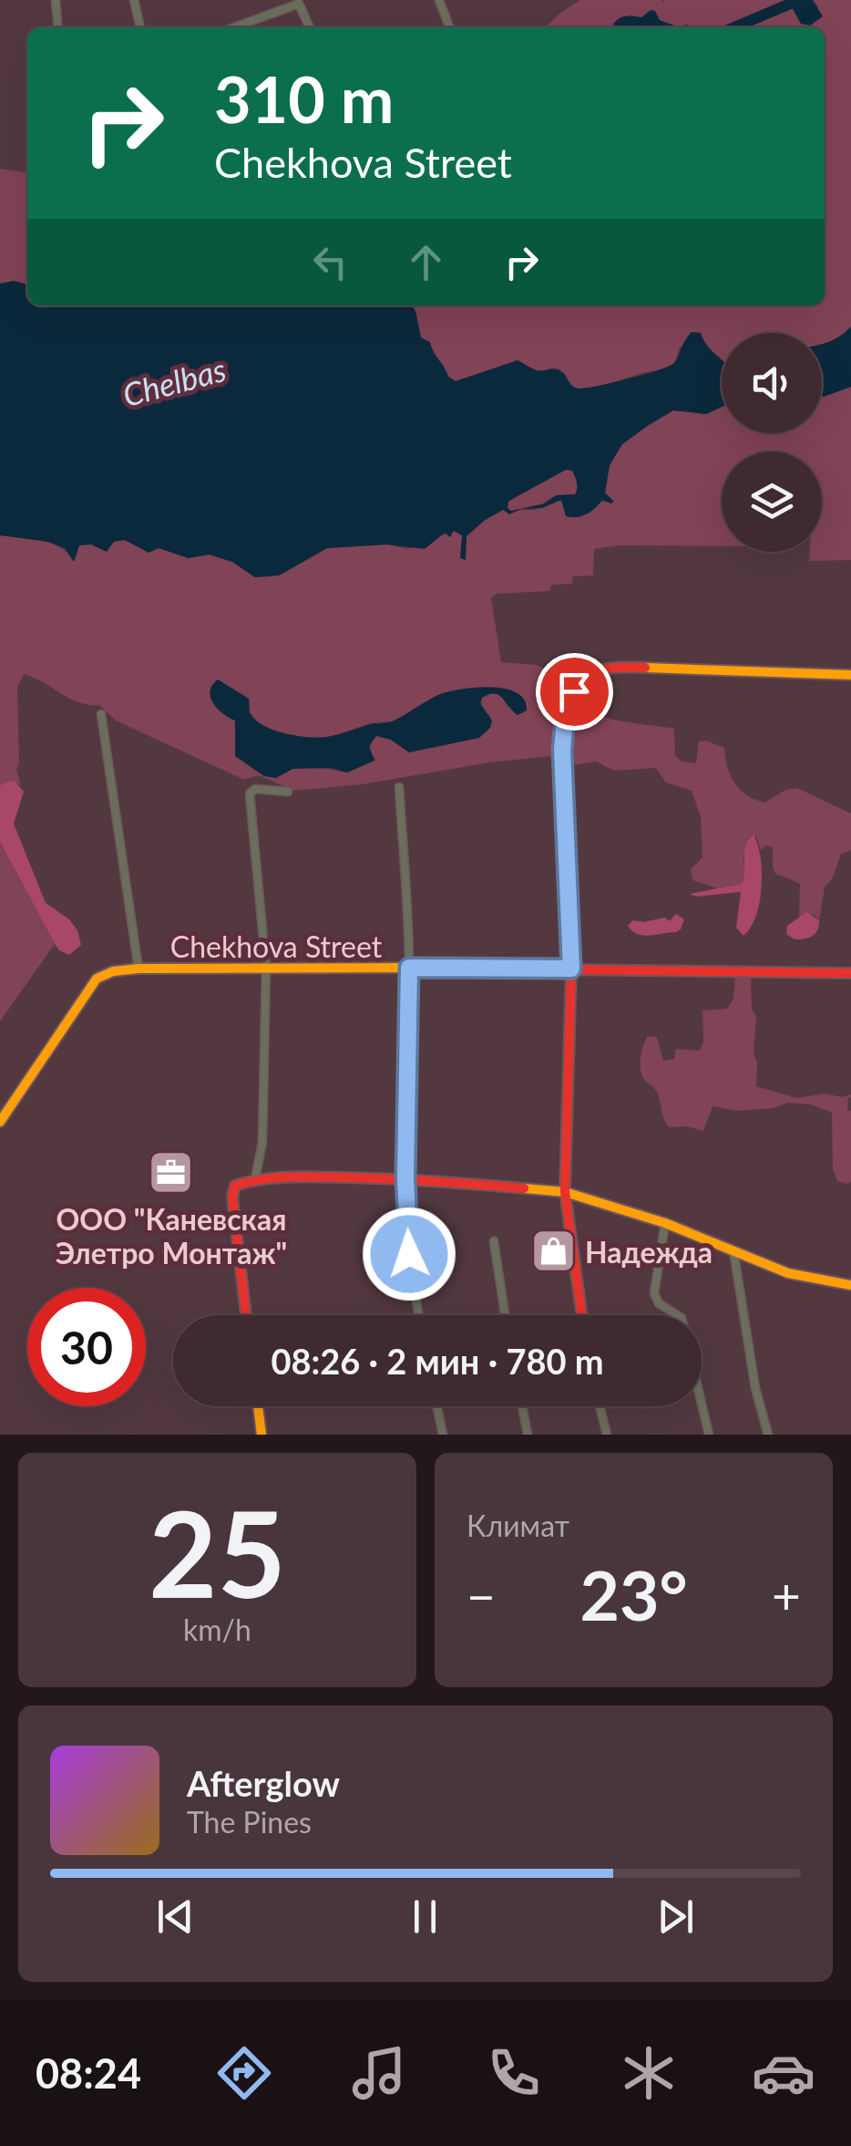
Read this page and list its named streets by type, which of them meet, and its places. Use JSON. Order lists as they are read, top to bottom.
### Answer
{
  "streets": {
    "street": ["Chekhova Street"]
  },
  "water": ["Chelbas"],
  "places": {
    "office": ["ООО \"Каневская Элетро Монтаж\""],
    "shop": ["Надежда"]
  },
  "page": {
    "turn": ["310 m", "Chekhova Street"],
    "limit": "30",
    "trip": "08:26 · 2 мин · 780 m",
    "tile": [
      ["25", "km/h"],
      "Климат"
    ],
    "heat": ["−", "23°", "+"],
    "song": ["Afterglow", "The Pines"],
    "tabs": "08:24"
  }
}
